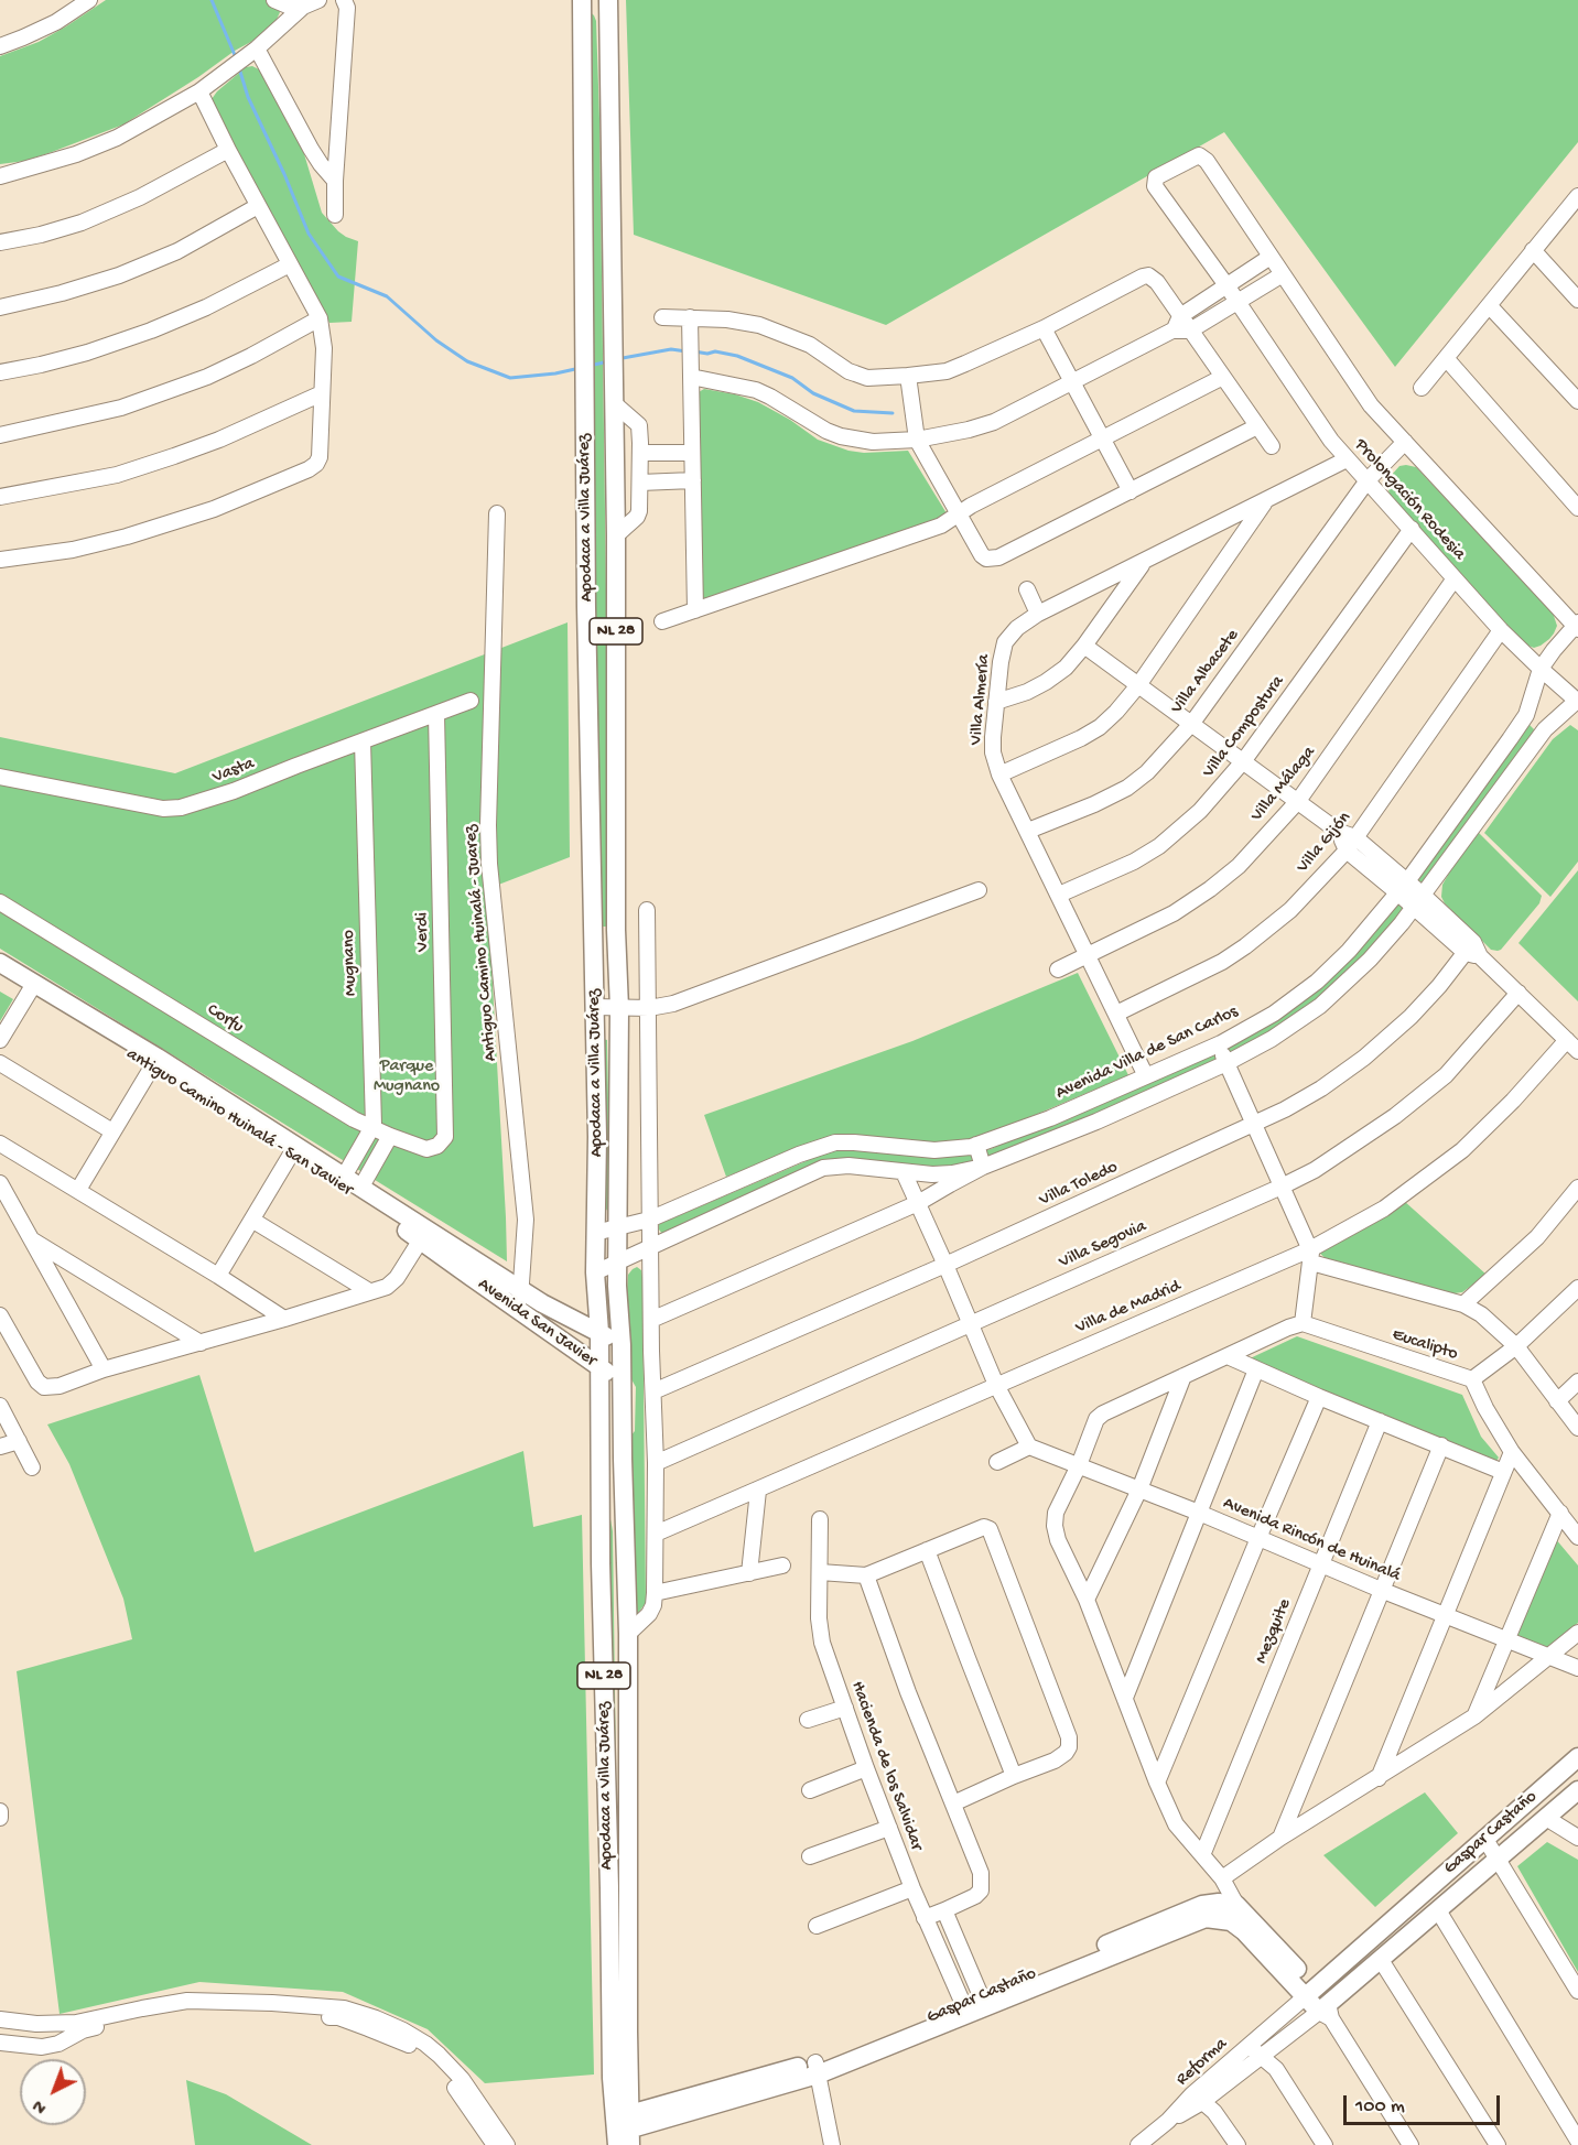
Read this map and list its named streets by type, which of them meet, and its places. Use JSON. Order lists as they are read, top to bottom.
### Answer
{
  "streets": {
    "main road": [
      "Apodaca a Villa Juárez",
      "NL 28",
      "antiguo Camino Huinalá - San Javier",
      "Avenida San Javier",
      "Gaspar Castaño"
    ],
    "street": [
      "Prolongación Rodesia",
      "Villa Albacete",
      "Villa Almería",
      "Villa Compostura",
      "Vasta",
      "Villa Málaga",
      "Villa Gijón",
      "Verdi",
      "Antiguo Camino Huinalá - Juarez",
      "Mugnano",
      "Corfu",
      "Avenida Villa de San Carlos",
      "Villa Toledo",
      "Villa Segovia",
      "Villa de Madrid",
      "Eucalipto",
      "Avenida Rincón de Huinalá",
      "Mezquite",
      "Hacienda de los Salvidar",
      "Reforma"
    ]
  },
  "crossings": [
    ["Prolongación Rodesia", "Villa Albacete"],
    ["Prolongación Rodesia", "Villa Almería"],
    ["Prolongación Rodesia", "Villa Compostura"],
    ["Prolongación Rodesia", "Villa Málaga"],
    ["Prolongación Rodesia", "Villa Gijón"],
    ["Prolongación Rodesia", "Avenida Villa de San Carlos"],
    ["Apodaca a Villa Juárez", "Avenida Villa de San Carlos"],
    ["Apodaca a Villa Juárez", "Avenida San Javier"],
    ["Apodaca a Villa Juárez", "Gaspar Castaño"],
    ["Villa Albacete", "Villa Almería"],
    ["Villa Almería", "Villa Compostura"],
    ["Villa Almería", "Villa Málaga"],
    ["Villa Almería", "Villa Gijón"],
    ["Villa Almería", "Avenida Villa de San Carlos"],
    ["Vasta", "Verdi"],
    ["Vasta", "Mugnano"],
    ["Verdi", "Corfu"],
    ["Antiguo Camino Huinalá - Juarez", "Avenida San Javier"],
    ["Mugnano", "Corfu"],
    ["antiguo Camino Huinalá - San Javier", "Avenida San Javier"],
    ["Avenida Rincón de Huinalá", "Mezquite"],
    ["Hacienda de los Salvidar", "Gaspar Castaño"],
    ["Gaspar Castaño", "Reforma"]
  ],
  "parks": ["Parque Mugnano"],
  "scale_bar": "100 m",
  "north": "bottom left"
}
